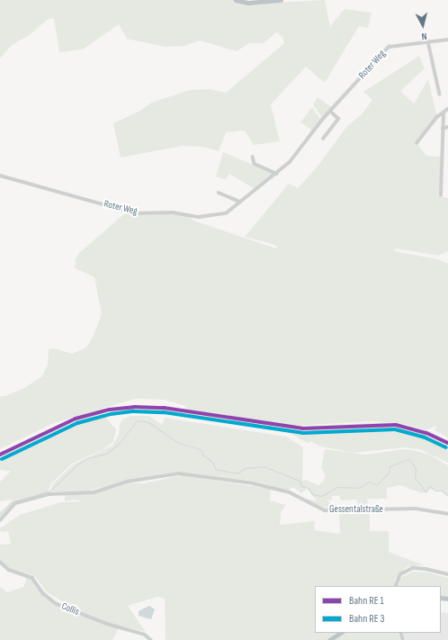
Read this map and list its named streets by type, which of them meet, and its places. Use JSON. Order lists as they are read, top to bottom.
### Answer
{
  "streets": {
    "street": ["Roter Weg", "Gessentalstraße", "Collis"]
  },
  "legend": ["Bahn RE 1", "Bahn RE 3"],
  "north": "bottom"
}
